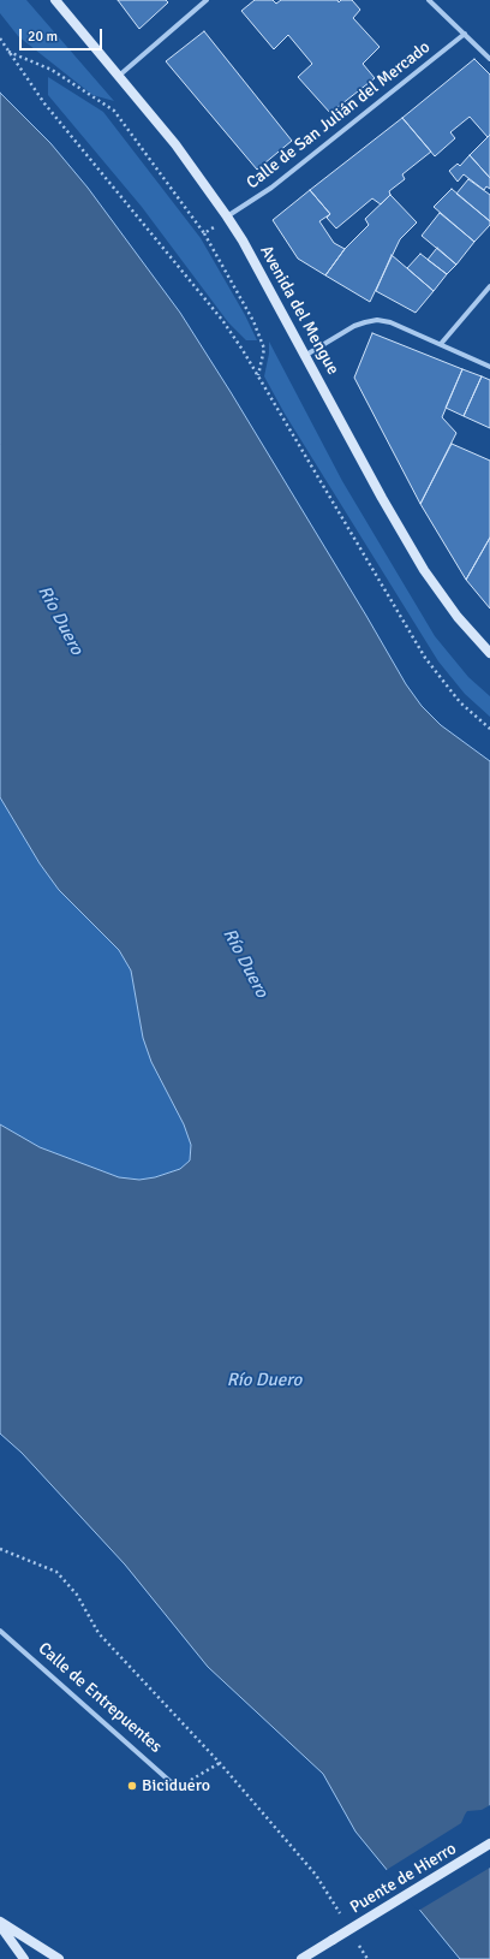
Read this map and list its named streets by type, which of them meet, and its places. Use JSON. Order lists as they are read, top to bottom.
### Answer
{
  "streets": {
    "street": [
      "Calle de San Julián del Mercado",
      "Avenida del Mengue",
      "Calle de Entrepuentes",
      "Puente de Hierro"
    ]
  },
  "crossings": [
    ["Calle de San Julián del Mercado", "Avenida del Mengue"]
  ],
  "water": ["Río Duero"],
  "places": ["Biciduero"],
  "scale_bar": "20 m"
}
